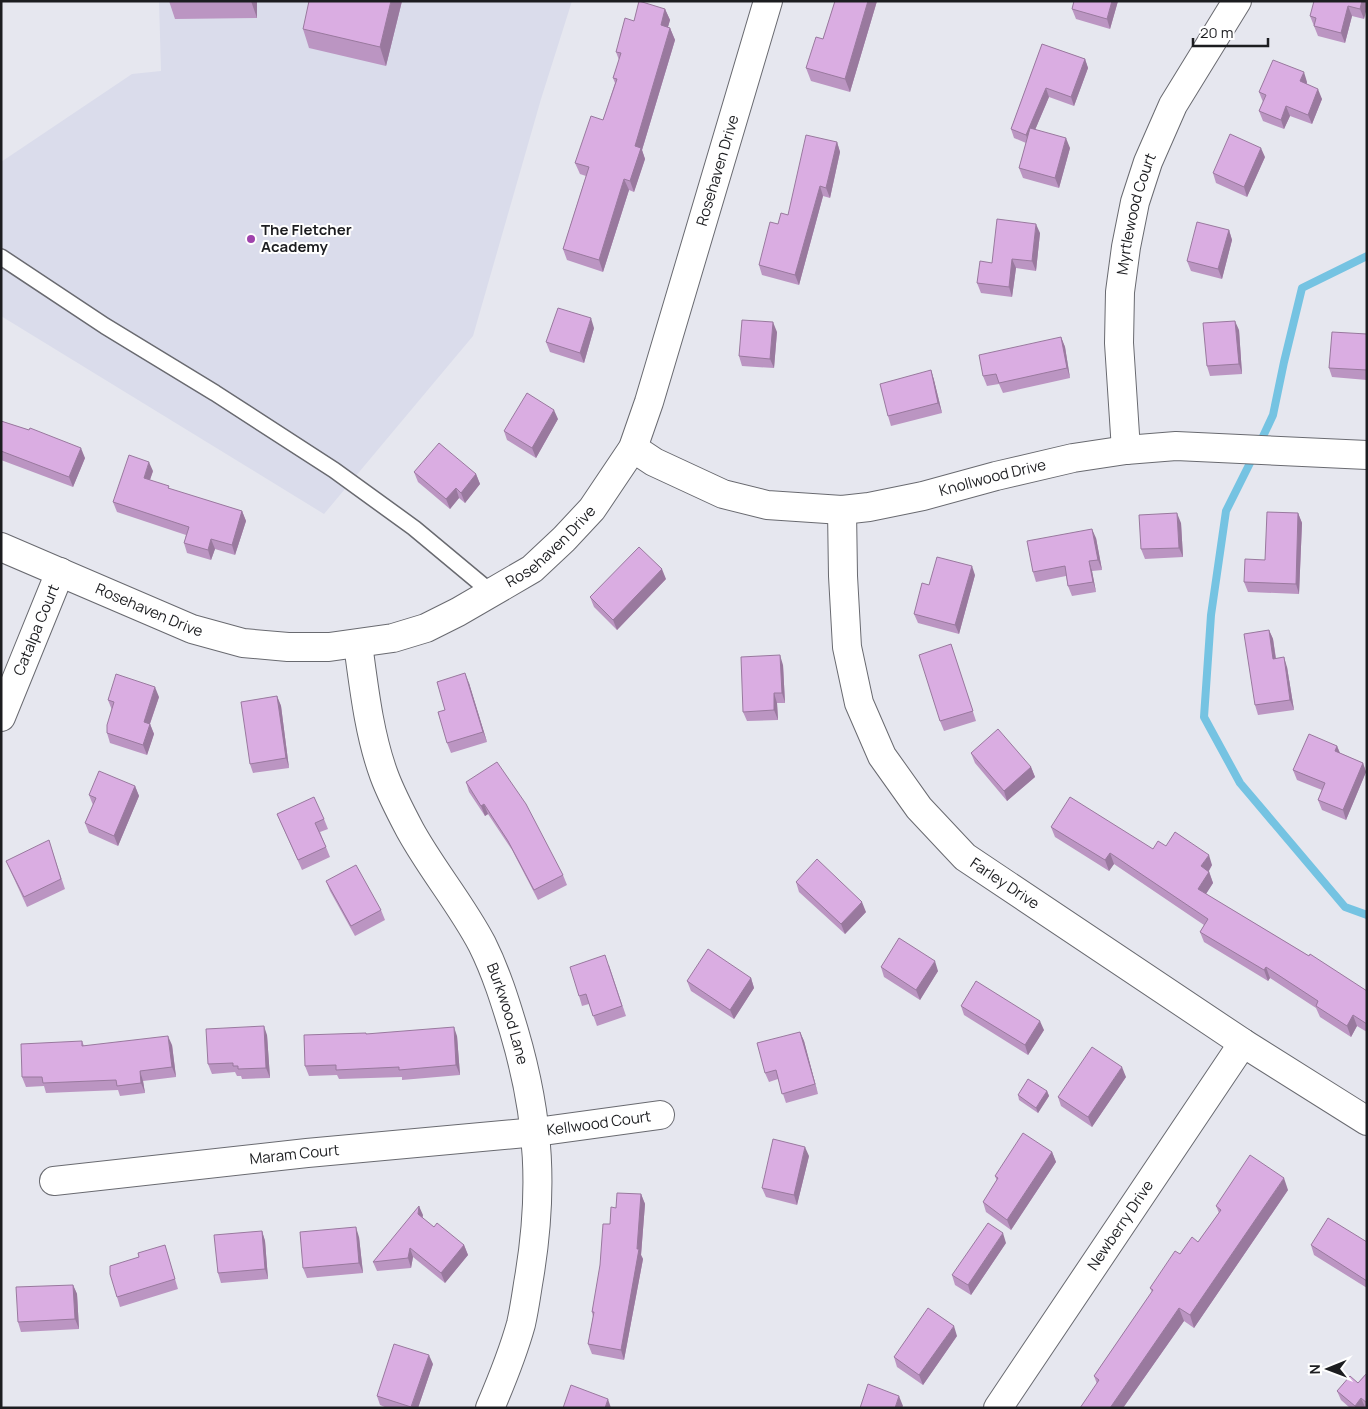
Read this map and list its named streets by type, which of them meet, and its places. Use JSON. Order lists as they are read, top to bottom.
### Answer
{
  "streets": {
    "street": [
      "Rosehaven Drive",
      "Myrtlewood Court",
      "Knollwood Drive",
      "Catalpa Court",
      "Farley Drive",
      "Burkwood Lane",
      "Kellwood Court",
      "Maram Court",
      "Newberry Drive"
    ]
  },
  "crossings": [
    ["Rosehaven Drive", "Knollwood Drive"],
    ["Rosehaven Drive", "Catalpa Court"],
    ["Rosehaven Drive", "Burkwood Lane"],
    ["Myrtlewood Court", "Knollwood Drive"],
    ["Knollwood Drive", "Farley Drive"],
    ["Farley Drive", "Newberry Drive"],
    ["Burkwood Lane", "Kellwood Court"],
    ["Burkwood Lane", "Maram Court"],
    ["Kellwood Court", "Maram Court"]
  ],
  "places": ["The Fletcher Academy"],
  "scale_bar": "20 m",
  "north": "left"
}
